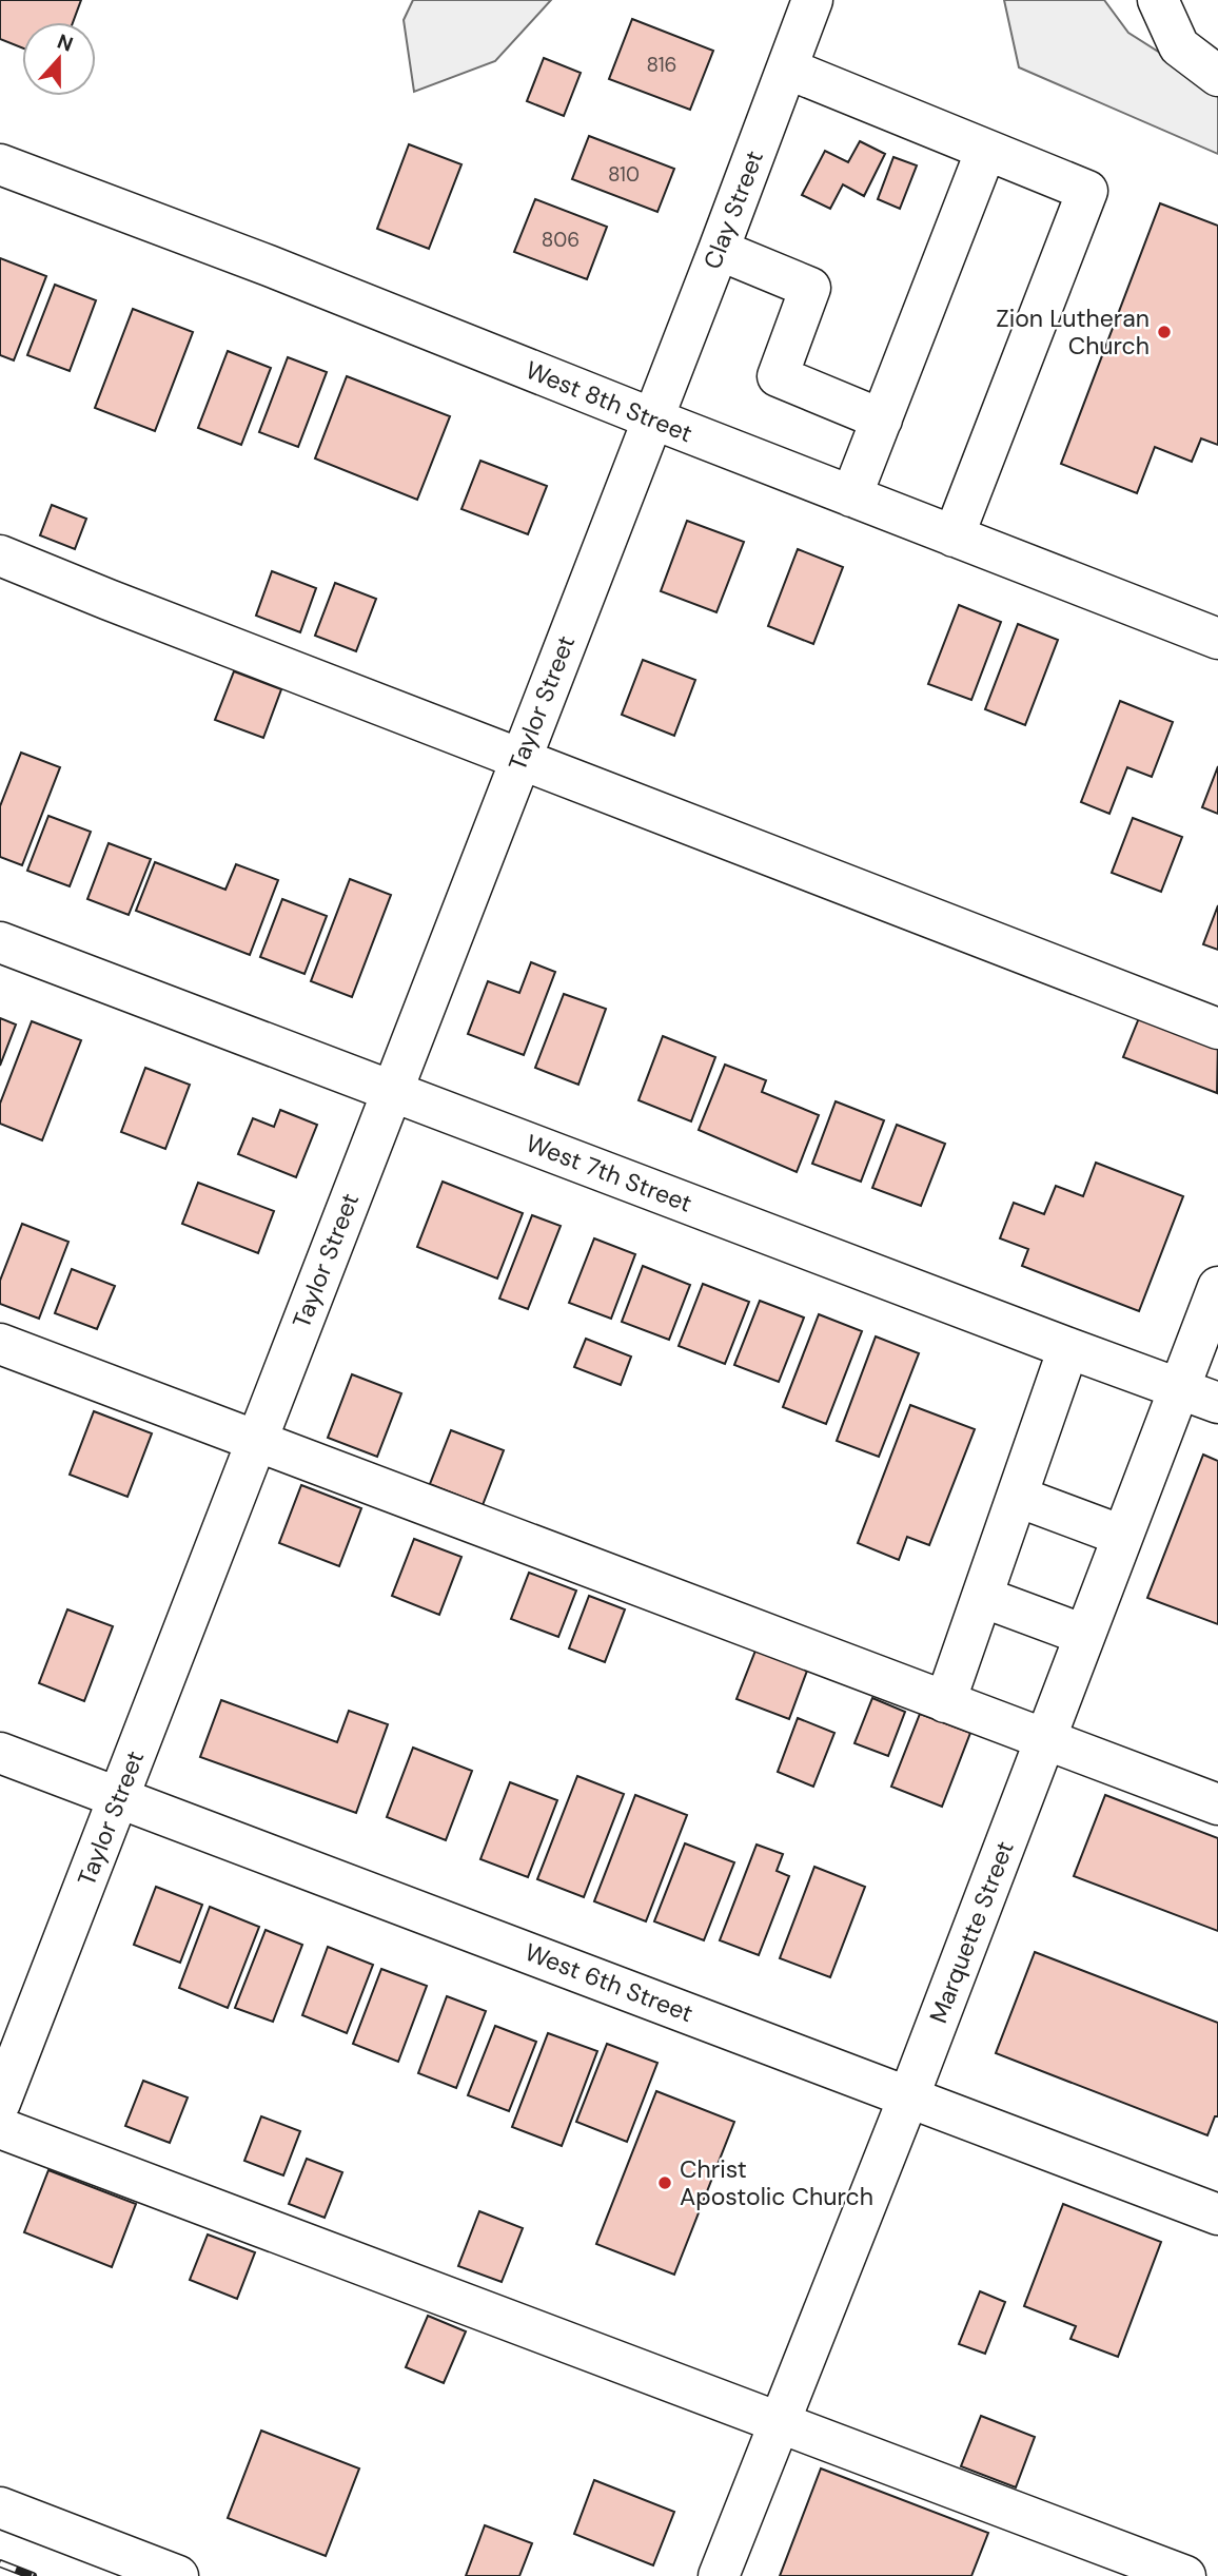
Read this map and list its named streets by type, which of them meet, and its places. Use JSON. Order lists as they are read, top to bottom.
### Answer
{
  "streets": {
    "street": [
      "Clay Street",
      "West 8th Street",
      "Taylor Street",
      "West 7th Street",
      "Marquette Street",
      "West 6th Street"
    ]
  },
  "crossings": [
    ["Clay Street", "West 8th Street"],
    ["Clay Street", "Taylor Street"],
    ["West 8th Street", "Taylor Street"],
    ["Taylor Street", "West 7th Street"],
    ["Taylor Street", "West 6th Street"],
    ["West 7th Street", "Marquette Street"],
    ["Marquette Street", "West 6th Street"]
  ],
  "places": ["Zion Lutheran Church", "Christ Apostolic Church"],
  "house_numbers": ["816", "810", "806"],
  "north": "top"
}
